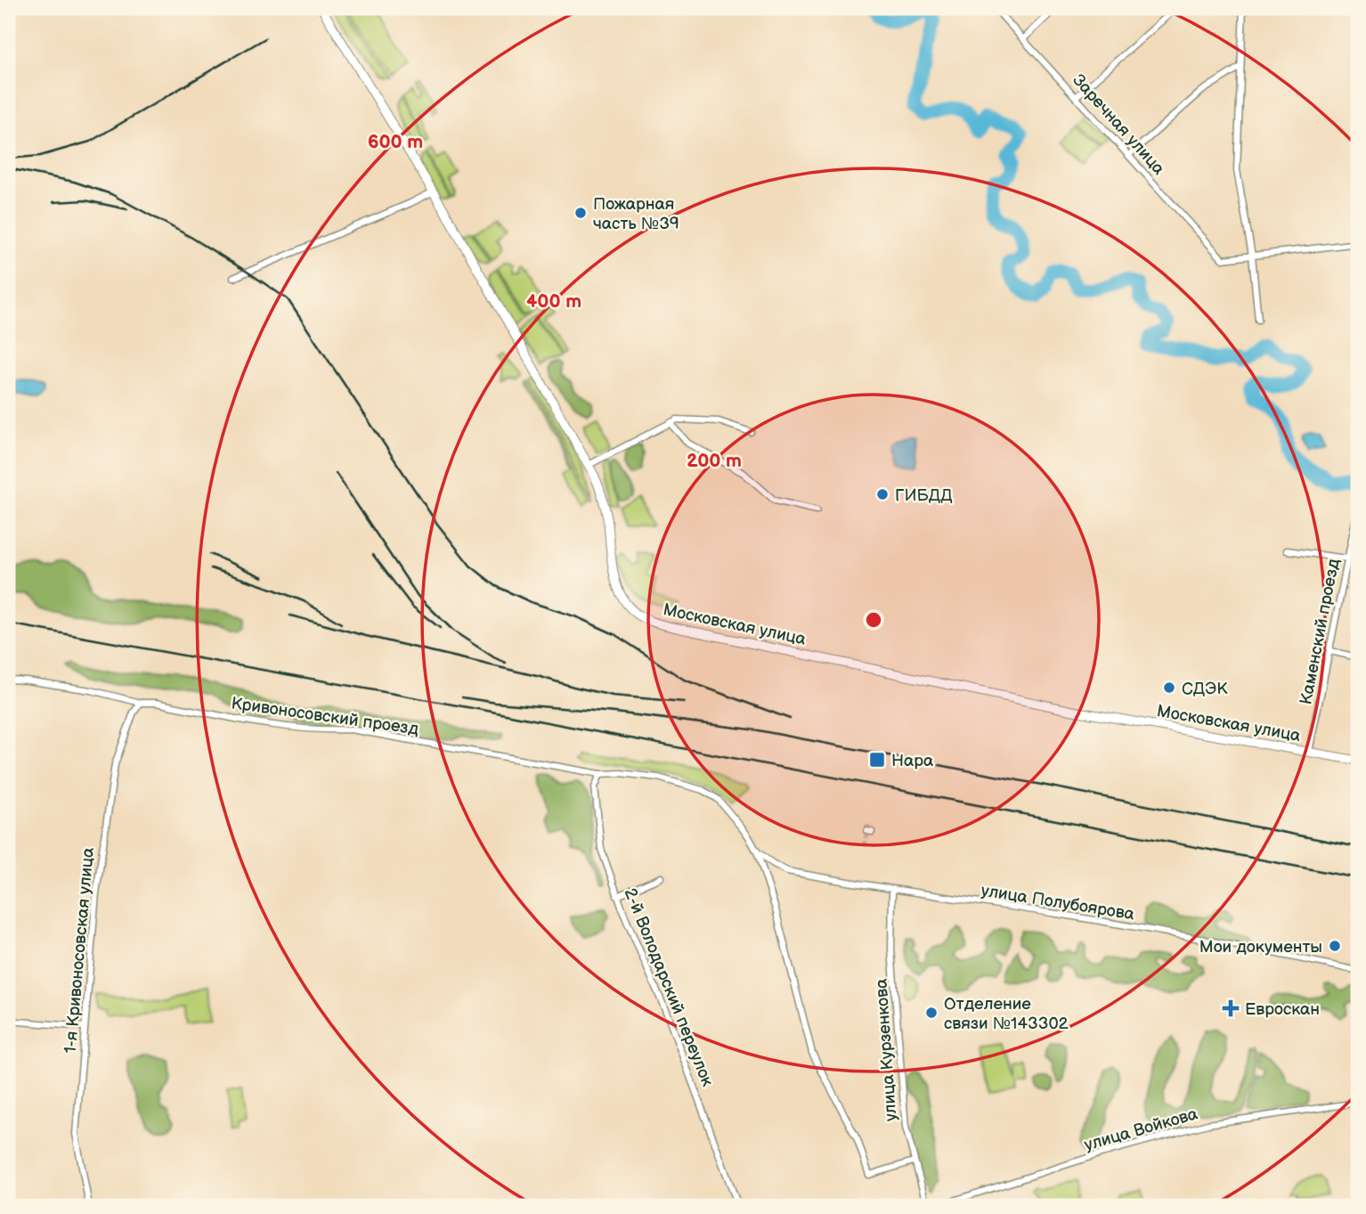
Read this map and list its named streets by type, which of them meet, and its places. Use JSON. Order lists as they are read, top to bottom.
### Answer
{
  "streets": {
    "main road": ["Московская улица"],
    "street": [
      "Заречная улица",
      "Каменский проезд",
      "Кривоносовский проезд",
      "улица Полубоярова",
      "1-я Кривоносовская улица",
      "2-й Володарский переулок",
      "улица Курзенкова",
      "улица Войкова"
    ]
  },
  "crossings": [
    ["Московская улица", "Каменский проезд"],
    ["Кривоносовский проезд", "улица Полубоярова"],
    ["Кривоносовский проезд", "1-я Кривоносовская улица"],
    ["Кривоносовский проезд", "2-й Володарский переулок"],
    ["улица Полубоярова", "улица Курзенкова"]
  ],
  "places": {
    "other": [
      "Пожарная часть №39",
      "ГИБДД",
      "СДЭК",
      "Мои документы",
      "Отделение связи №143302"
    ],
    "transit": ["Нара"],
    "health": ["Евроскан"]
  },
  "rings": ["600 m", "400 m", "200 m"]
}
